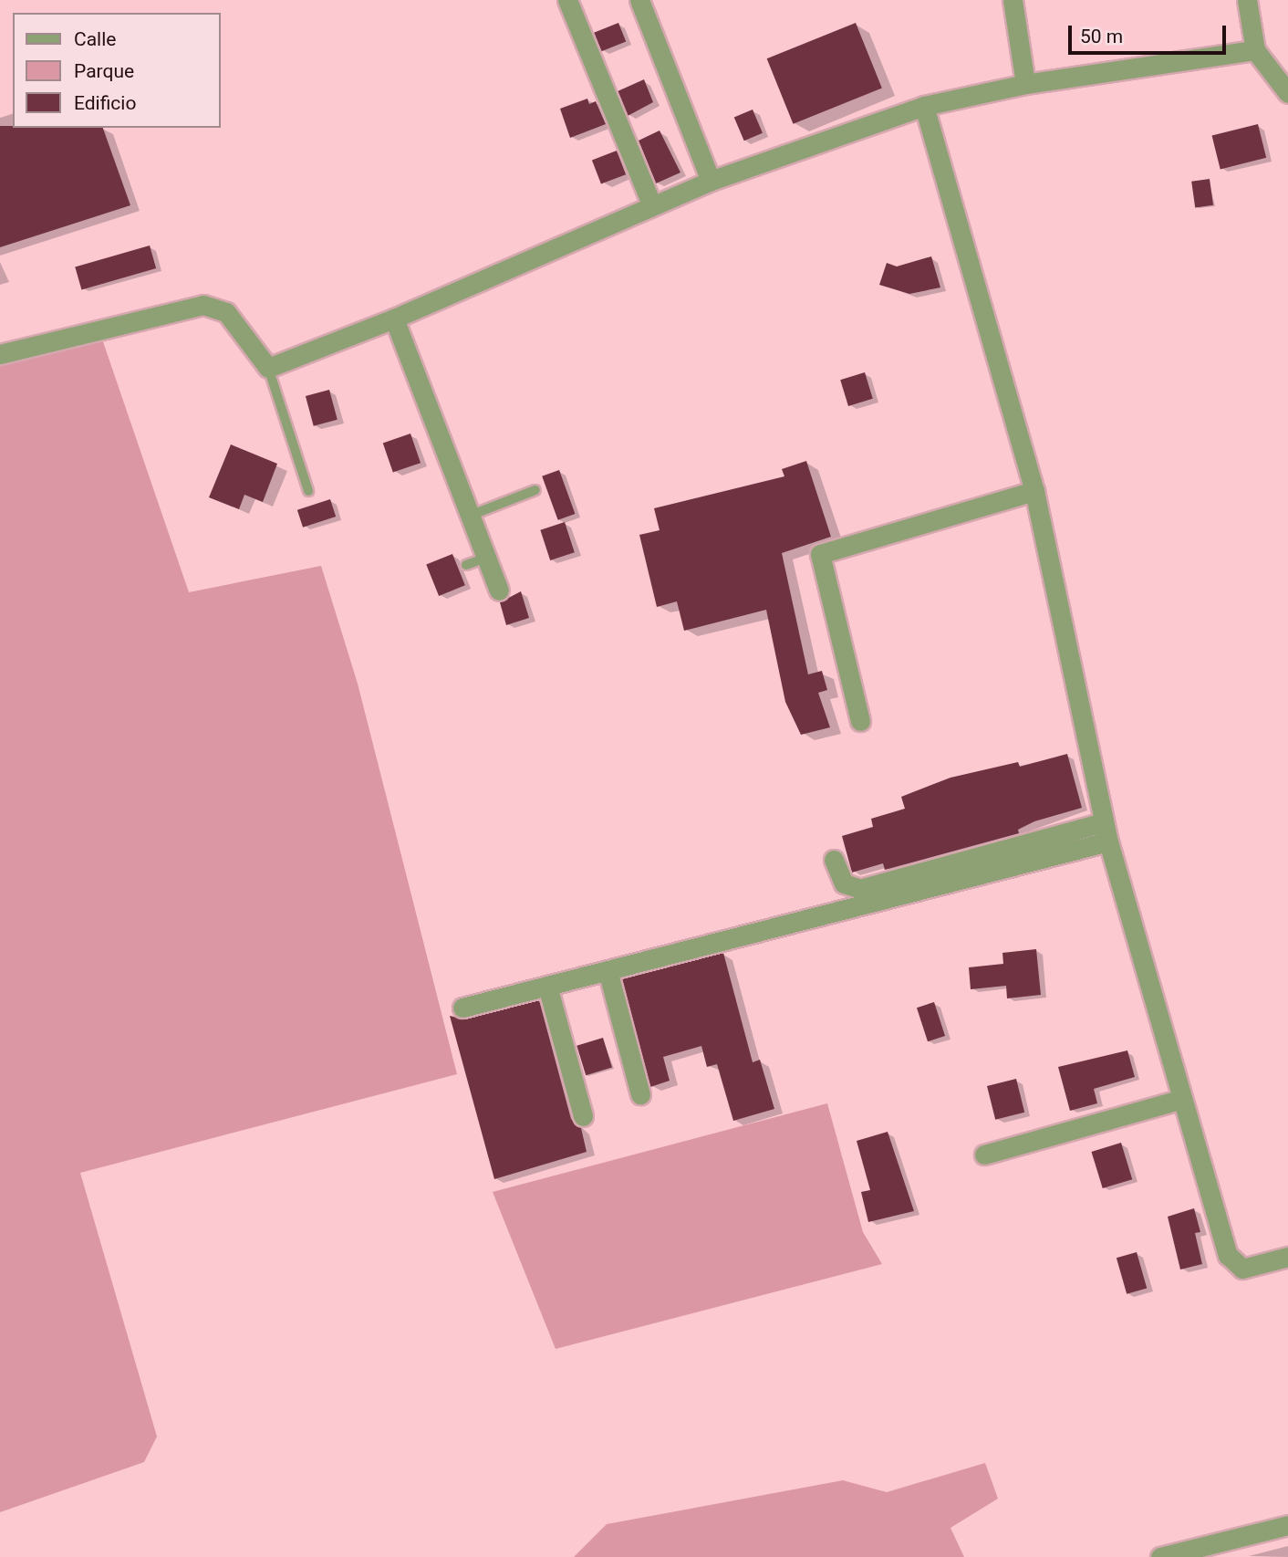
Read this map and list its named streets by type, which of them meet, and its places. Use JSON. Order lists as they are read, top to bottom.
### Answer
{
  "legend": ["Calle", "Parque", "Edificio"],
  "scale_bar": "50 m"
}
